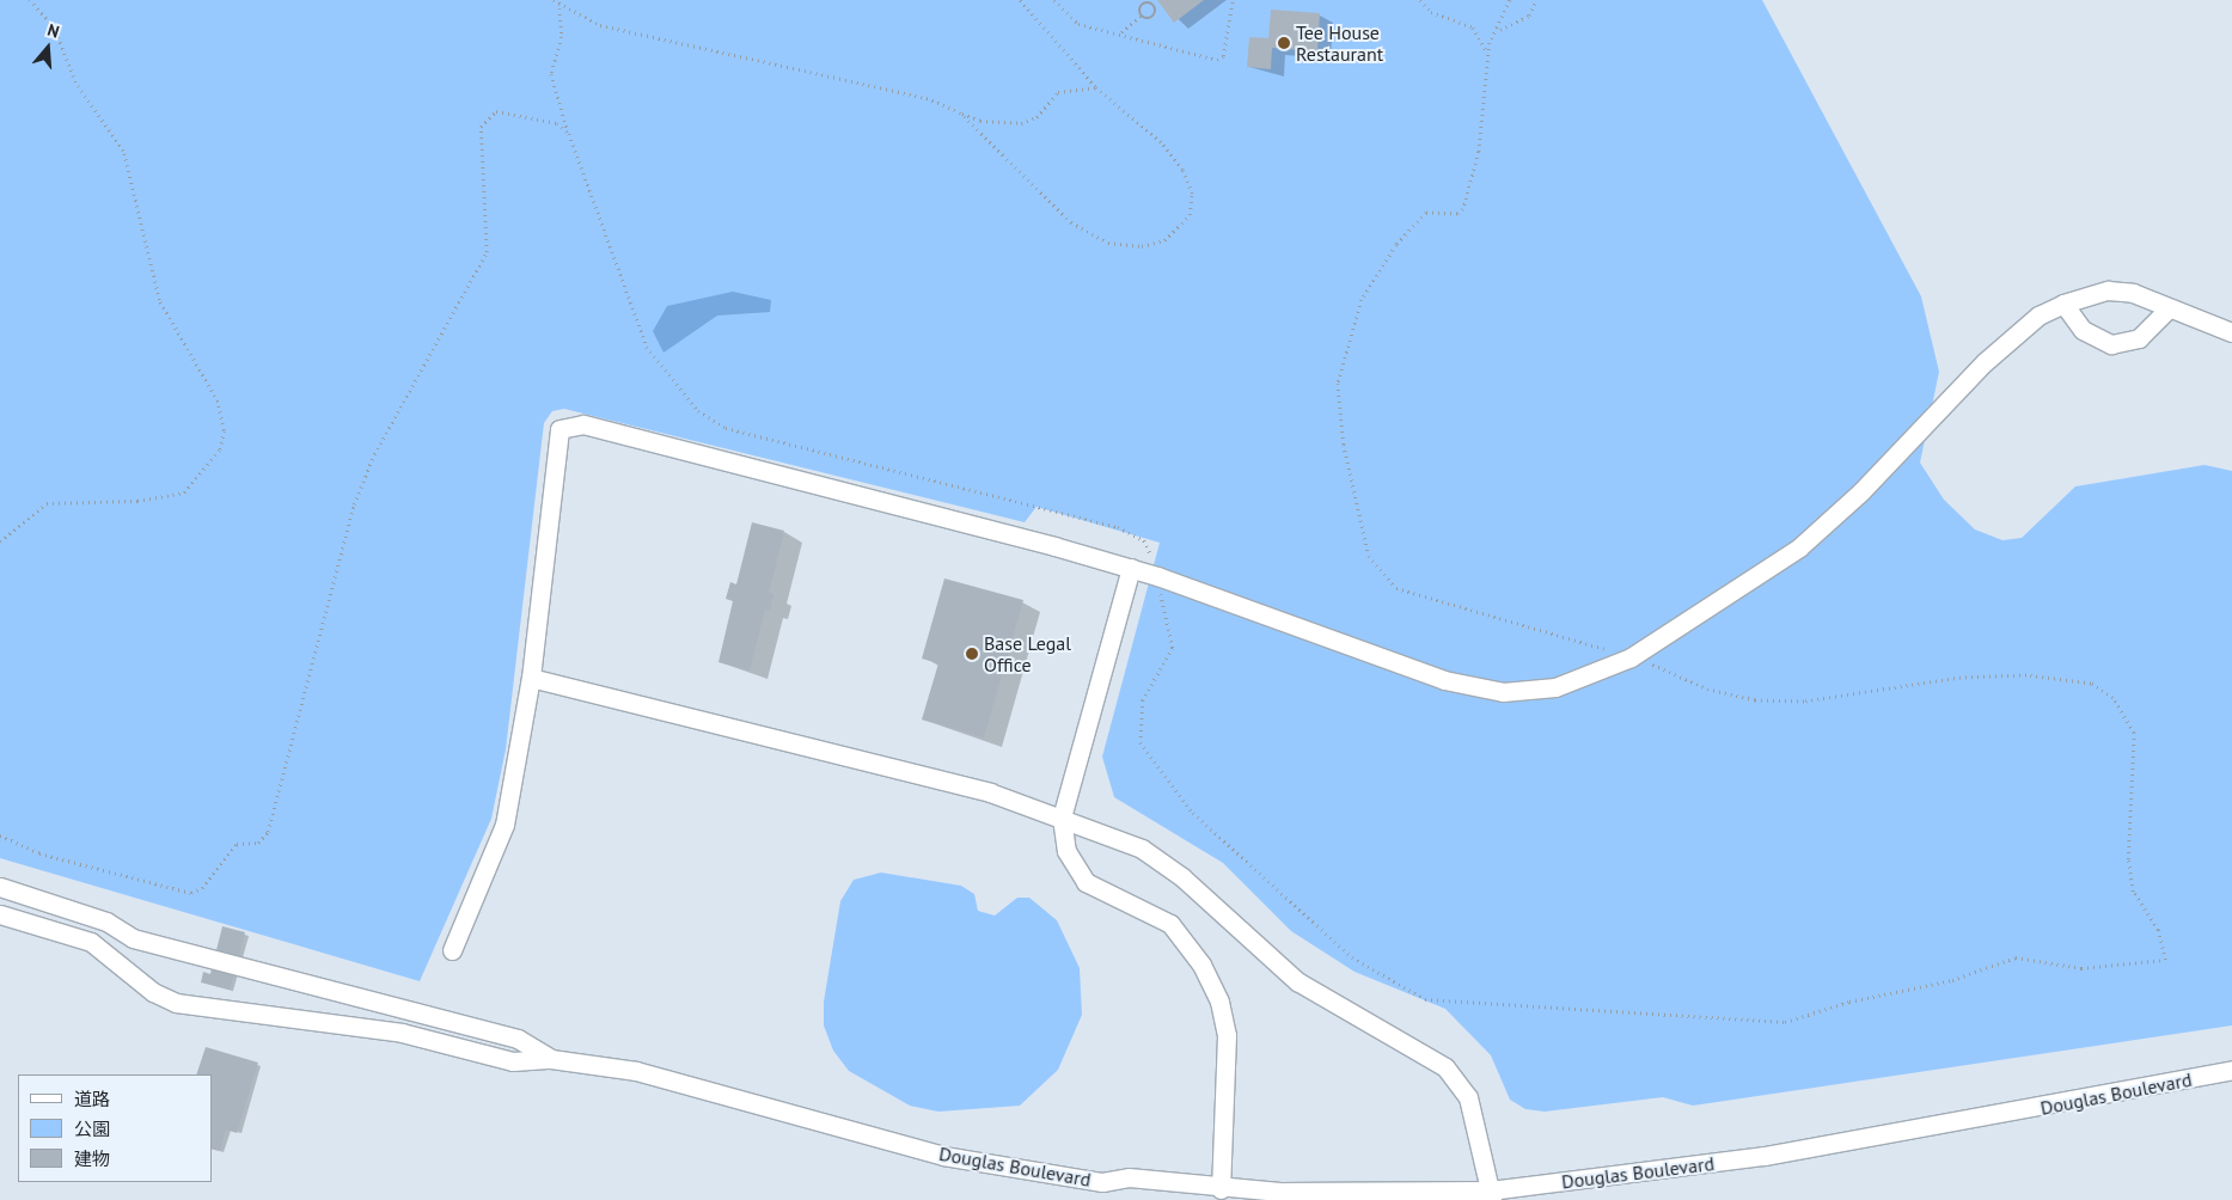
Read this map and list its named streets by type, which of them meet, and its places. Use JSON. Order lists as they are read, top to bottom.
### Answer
{
  "streets": {
    "street": ["Douglas Boulevard"]
  },
  "places": ["Tee House Restaurant", "Base Legal Office"],
  "legend": ["道路", "公園", "建物"],
  "north": "top"
}
